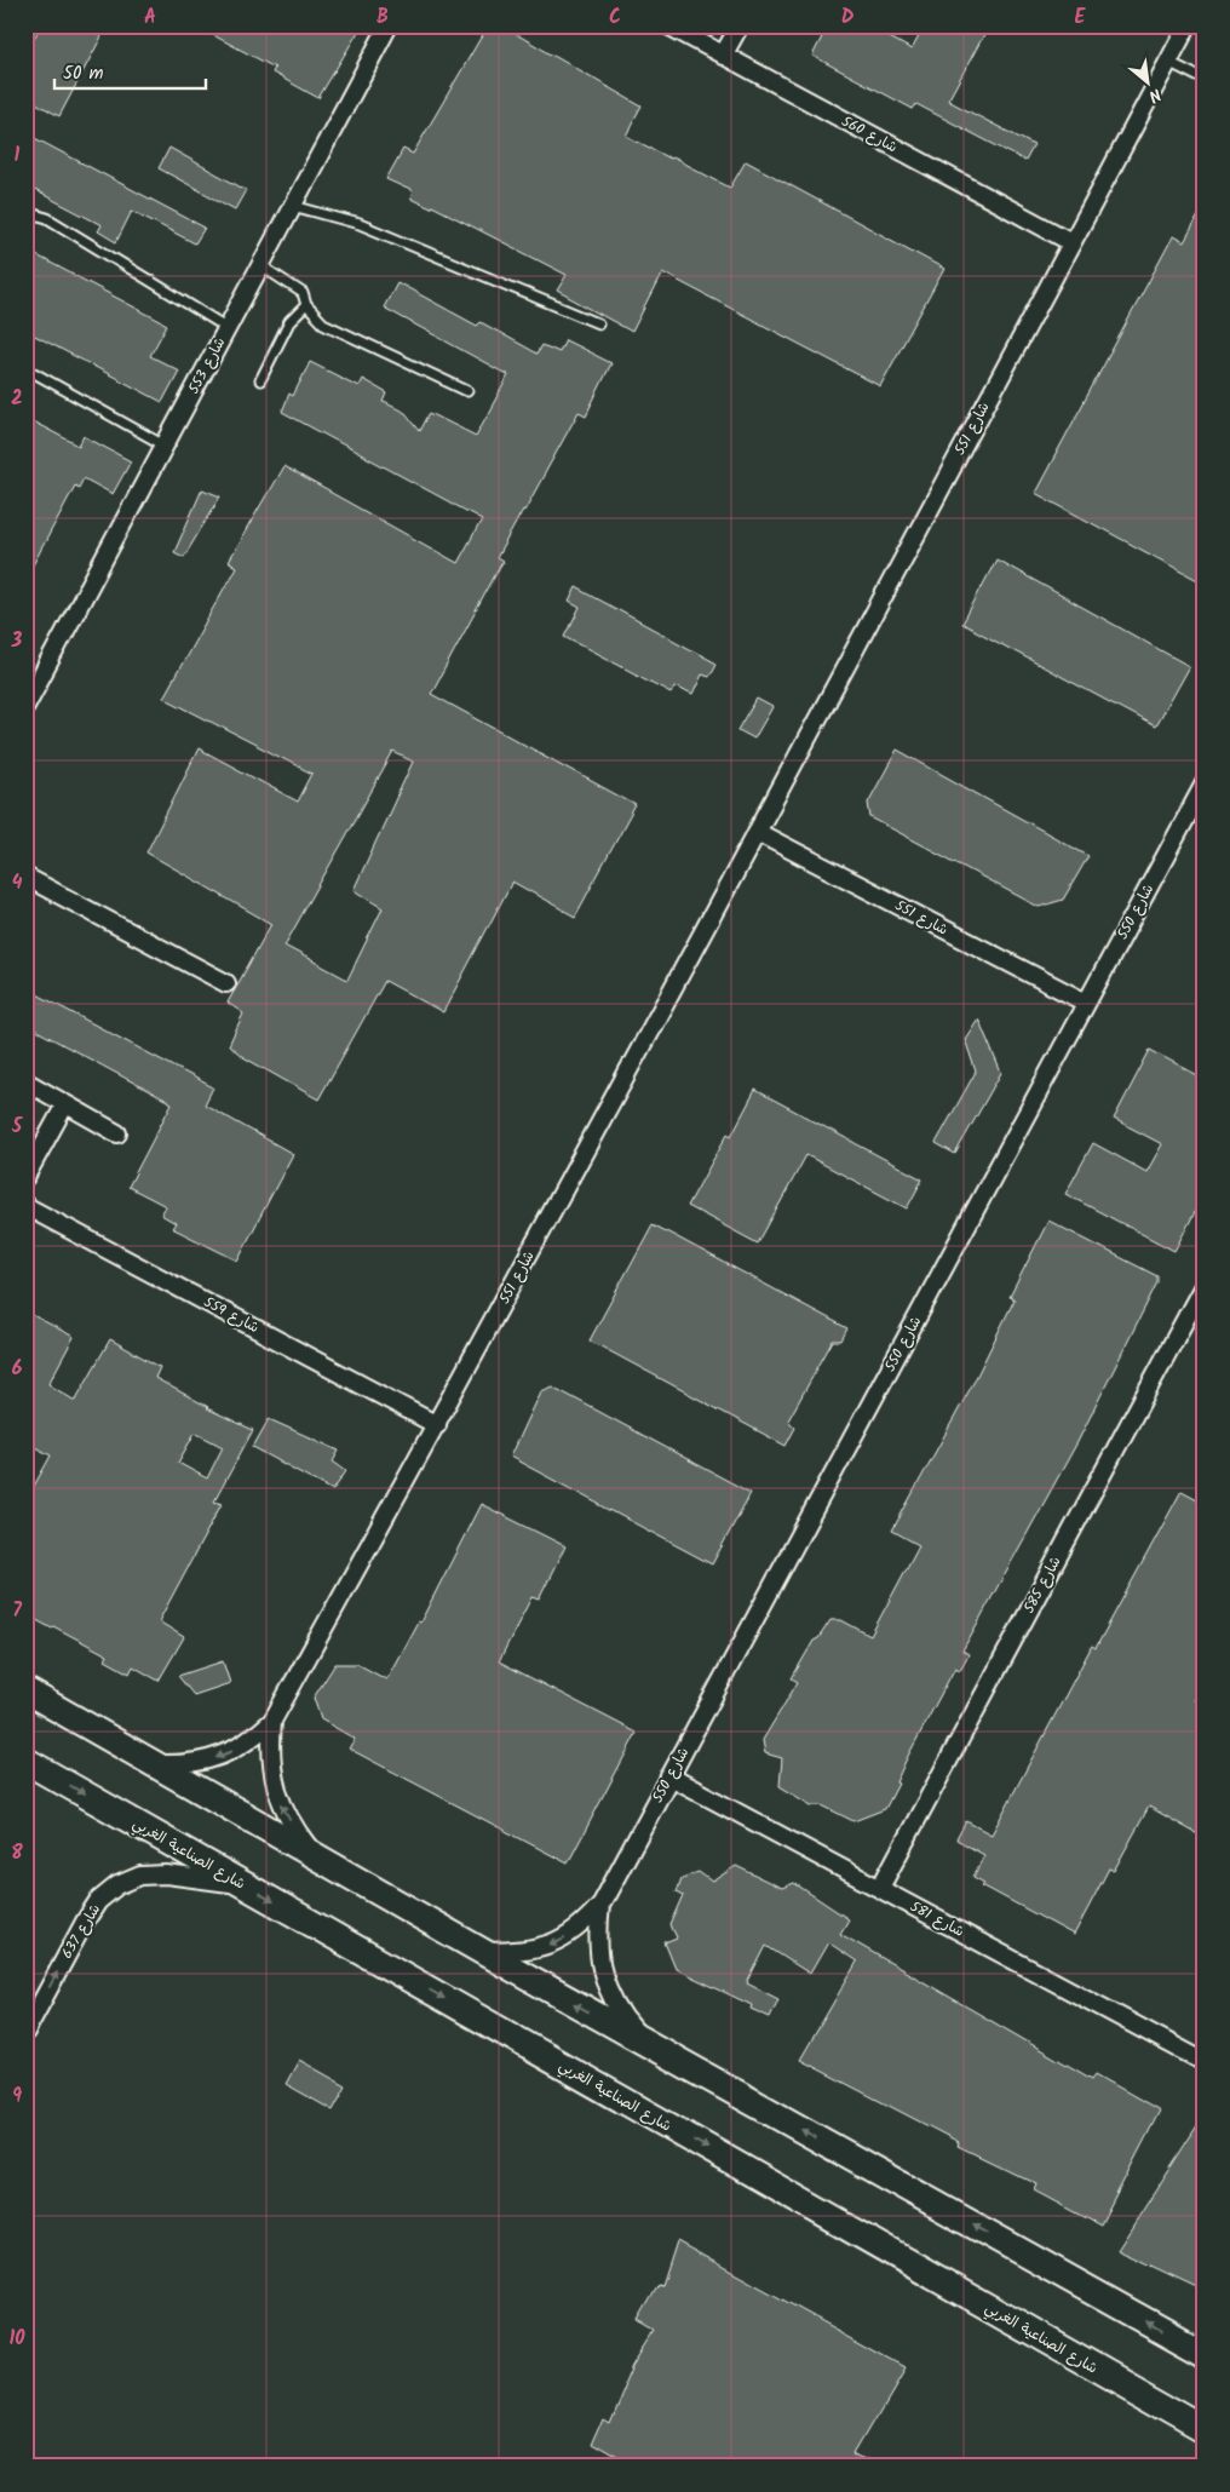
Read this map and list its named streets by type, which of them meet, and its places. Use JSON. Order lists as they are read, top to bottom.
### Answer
{
  "streets": {
    "main road": ["شارع الصناعية الغربي"],
    "street": [
      "شارع 560",
      "شارع 553",
      "شارع 551",
      "شارع 550",
      "شارع 559",
      "شارع 585",
      "شارع 581",
      "شارع 637"
    ]
  },
  "crossings": [
    ["شارع 560", "شارع 551"],
    ["شارع 551", "شارع 550"],
    ["شارع 551", "شارع 559"],
    ["شارع 550", "شارع 581"],
    ["شارع 585", "شارع 581"],
    ["شارع الصناعية الغربي", "شارع 637"]
  ],
  "one_way": ["شارع 637"],
  "scale_bar": "50 m",
  "north": "bottom right",
  "grid": {
    "columns": [
      "A",
      "B",
      "C",
      "D",
      "E"
    ],
    "rows": [
      "1",
      "2",
      "3",
      "4",
      "5",
      "6",
      "7",
      "8",
      "9",
      "10"
    ]
  }
}
